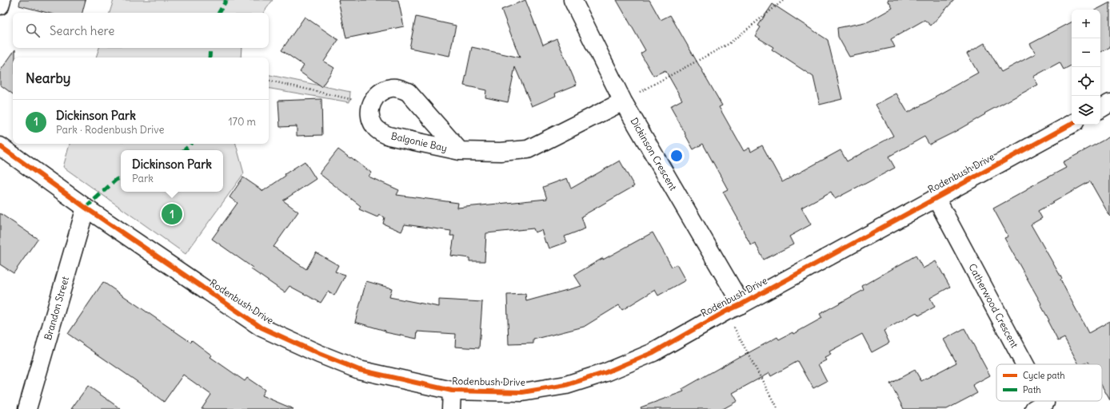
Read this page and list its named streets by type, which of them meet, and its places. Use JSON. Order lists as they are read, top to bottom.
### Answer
{
  "streets": {
    "street": [
      "Balgonie Bay",
      "Dickinson Crescent",
      "Rodenbush Drive",
      "Catherwood Crescent",
      "Brandon Street"
    ]
  },
  "crossings": [
    ["Balgonie Bay", "Dickinson Crescent"],
    ["Dickinson Crescent", "Rodenbush Drive"],
    ["Rodenbush Drive", "Catherwood Crescent"],
    ["Rodenbush Drive", "Brandon Street"]
  ],
  "legend": ["Cycle path", "Path"],
  "page": {
    "map_buttons": ["+", "−"],
    "search": "Search here",
    "heading": "Nearby",
    "list": [
      {
        "mark": "1",
        "name": "Dickinson Park",
        "note": "Park · Rodenbush Drive",
        "value": "170 m"
      }
    ],
    "popup": ["Dickinson Park", "Park"],
    "pins": "1"
  }
}
